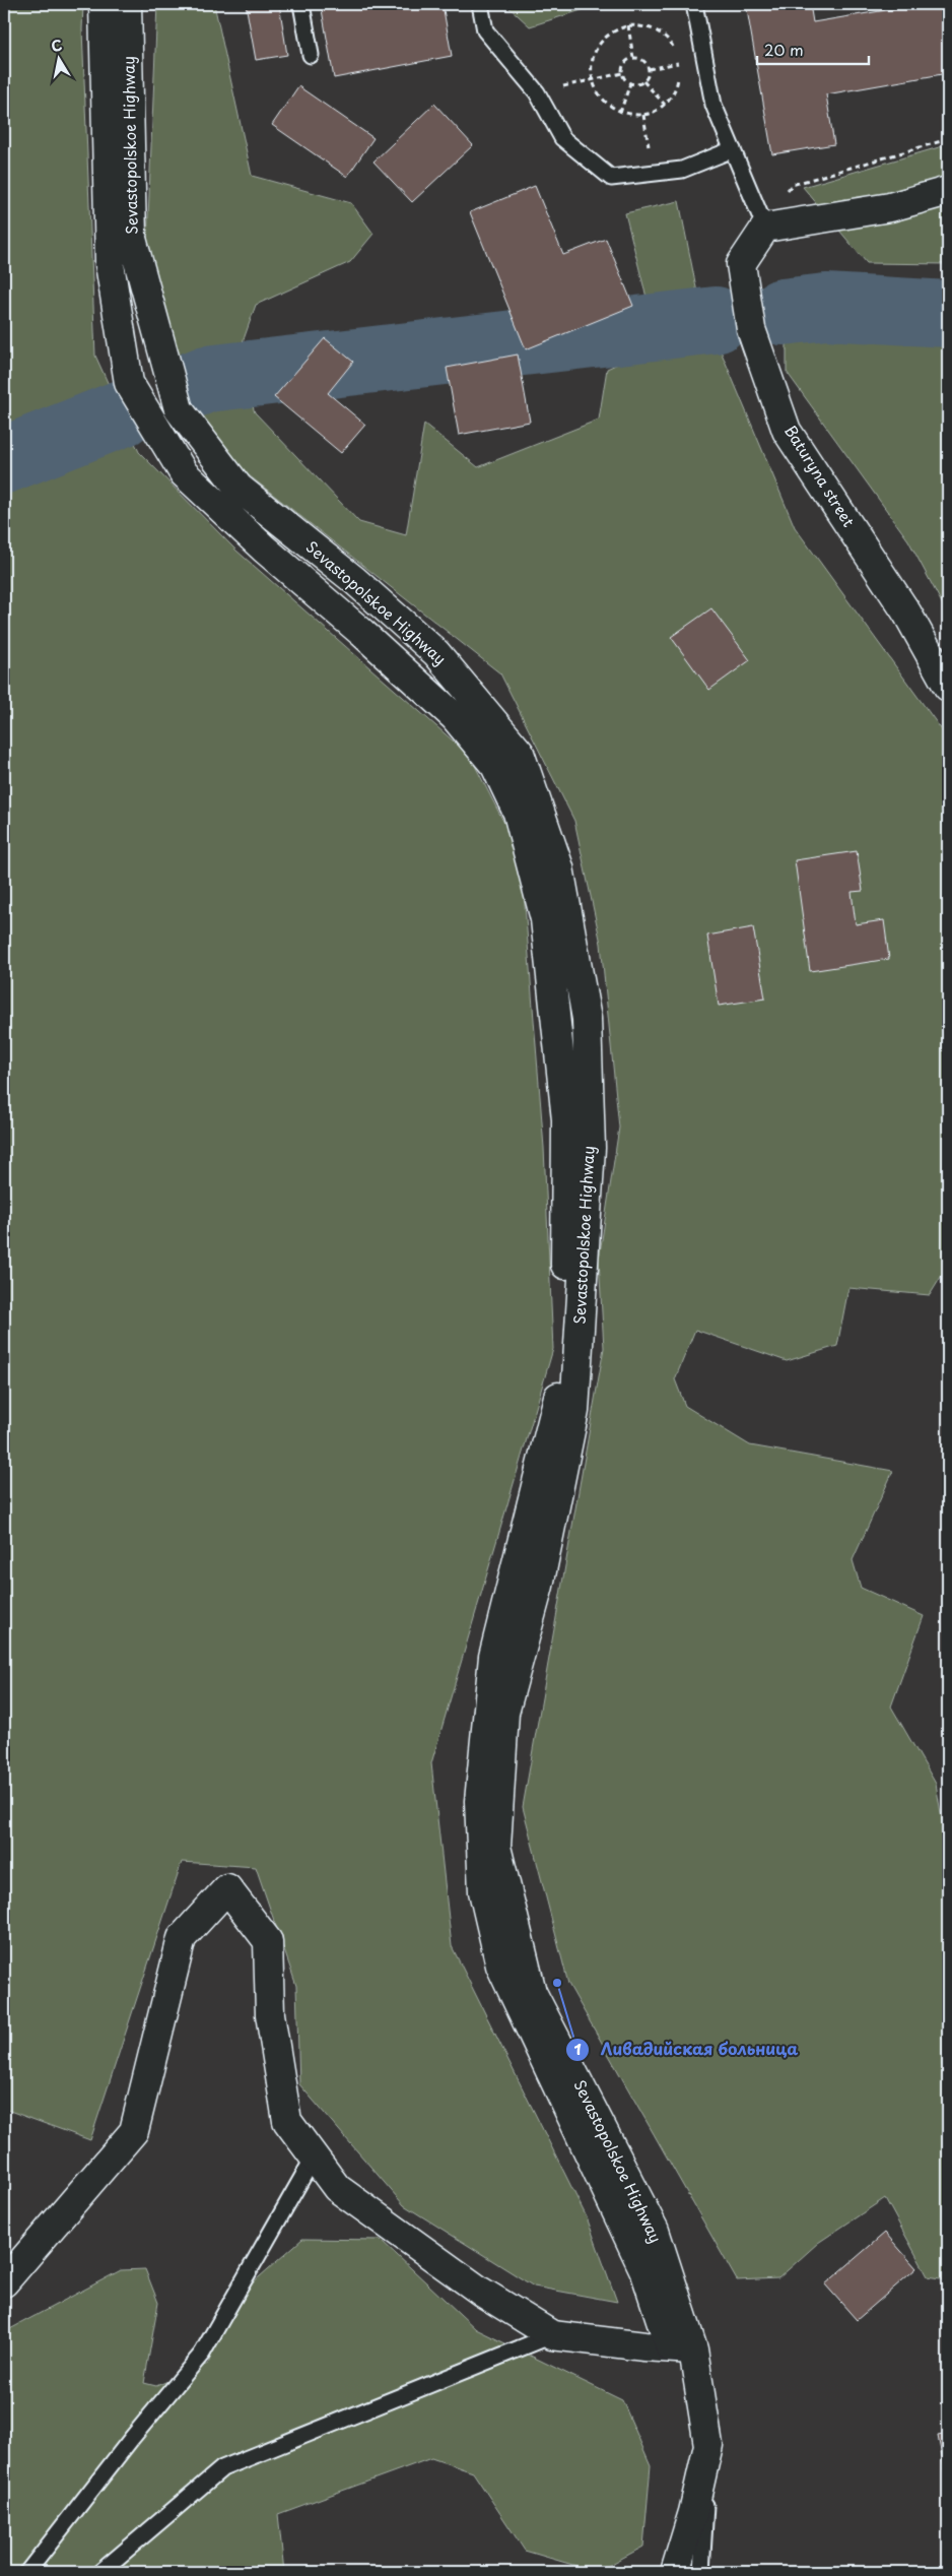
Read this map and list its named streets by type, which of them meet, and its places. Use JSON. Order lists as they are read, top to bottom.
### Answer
{
  "streets": {
    "main road": ["Sevastopolskoe Highway", "Baturyna street"]
  },
  "places": ["Ливадийская больница"],
  "scale_bar": "20 m",
  "north": "top"
}
